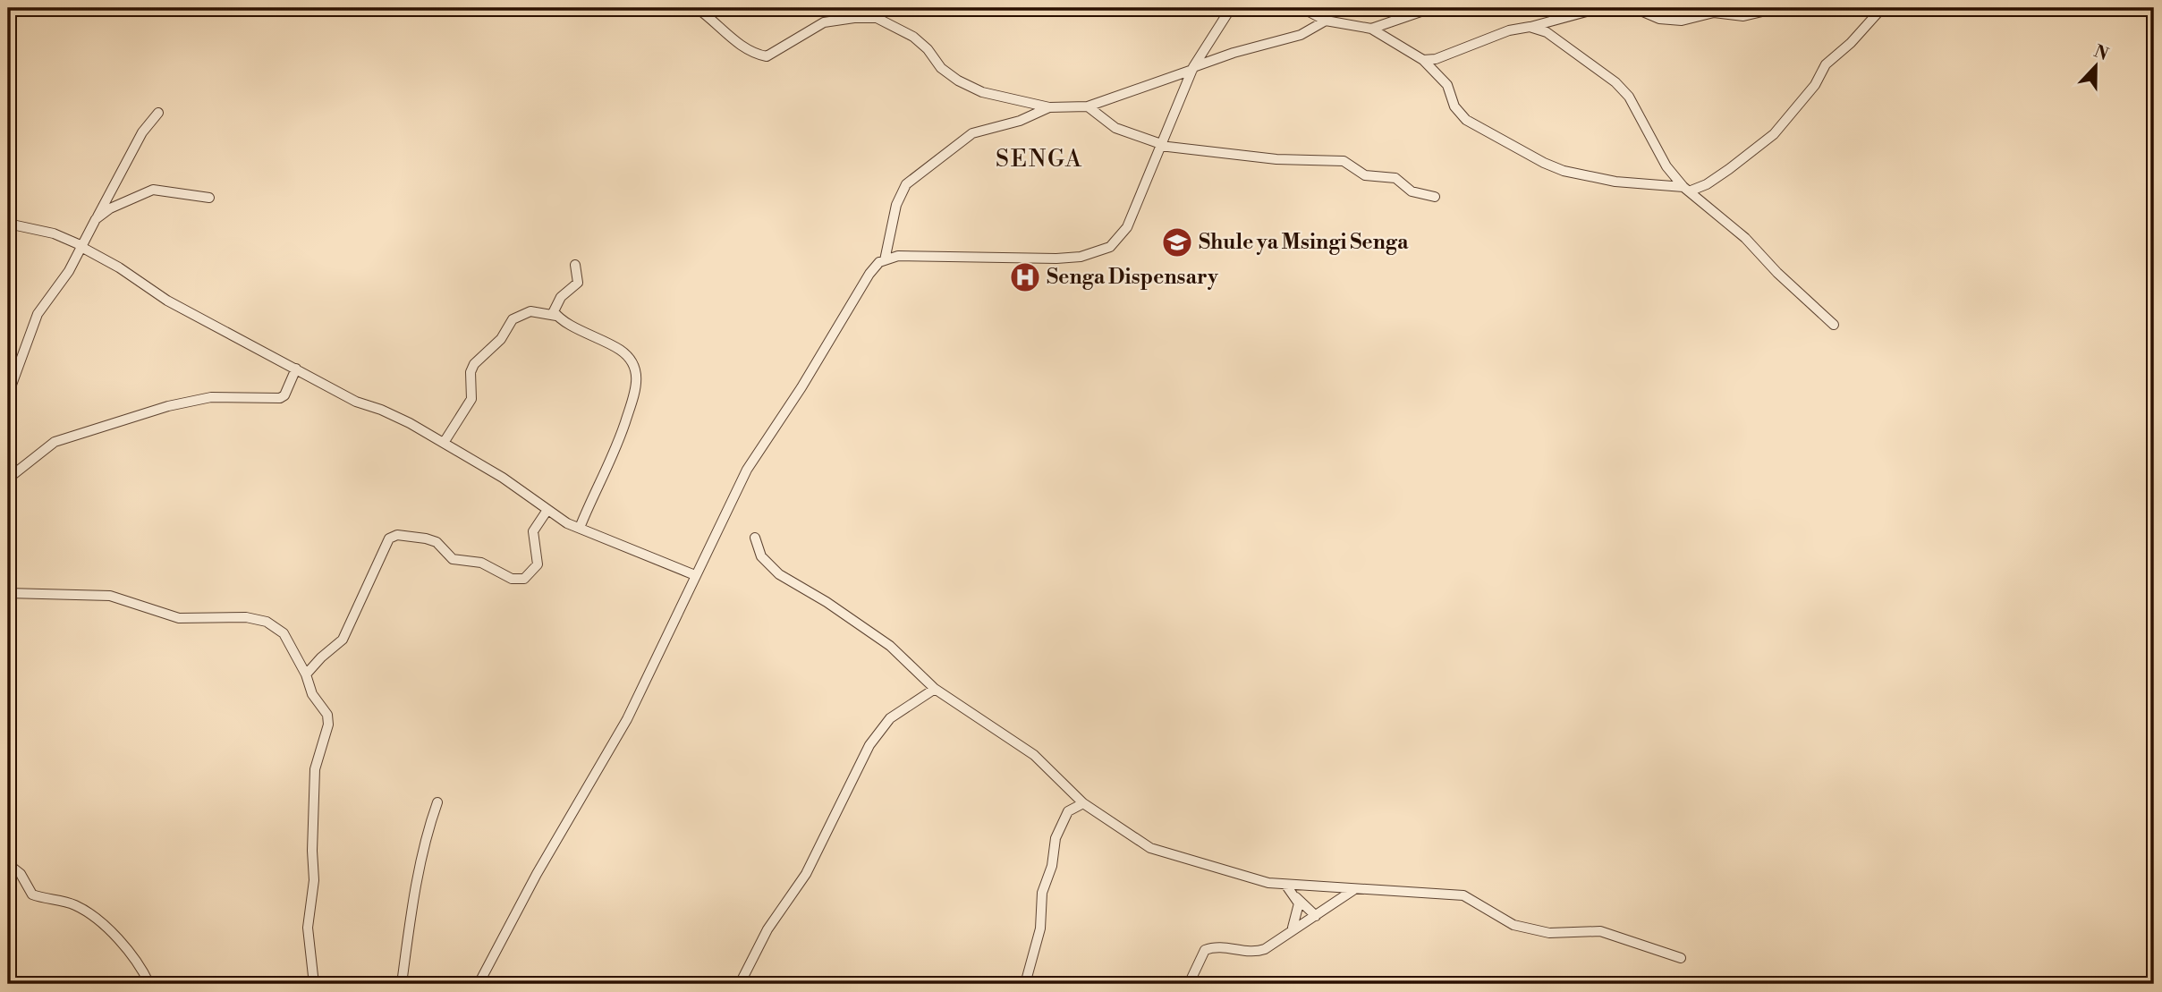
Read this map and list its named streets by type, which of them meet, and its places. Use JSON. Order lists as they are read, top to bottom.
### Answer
{
  "districts": ["SENGA"],
  "places": {
    "school or university": ["Shule ya Msingi Senga"],
    "hospital": ["Senga Dispensary"]
  },
  "north": "top"
}
